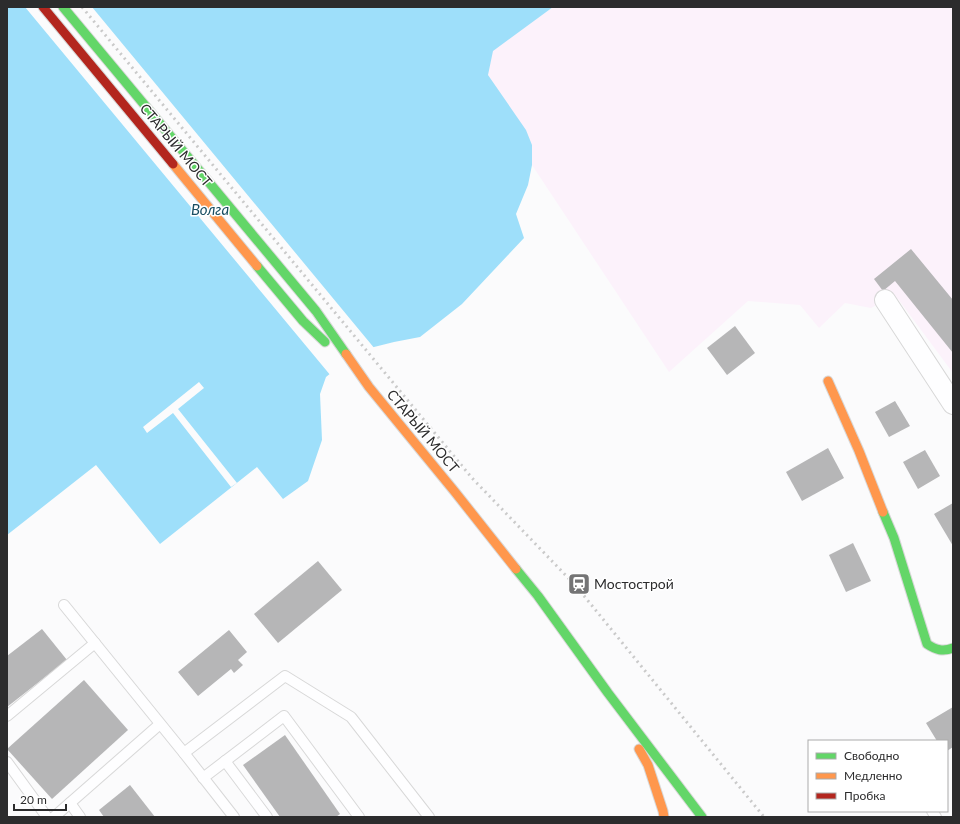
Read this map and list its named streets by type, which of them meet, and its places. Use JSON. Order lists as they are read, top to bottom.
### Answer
{
  "streets": {
    "main road": ["СТАРЫЙ МОСТ"]
  },
  "water": ["Волга"],
  "places": {
    "station": ["Мостострой"]
  },
  "legend": ["Свободно", "Медленно", "Пробка"],
  "scale_bar": "20 m"
}
